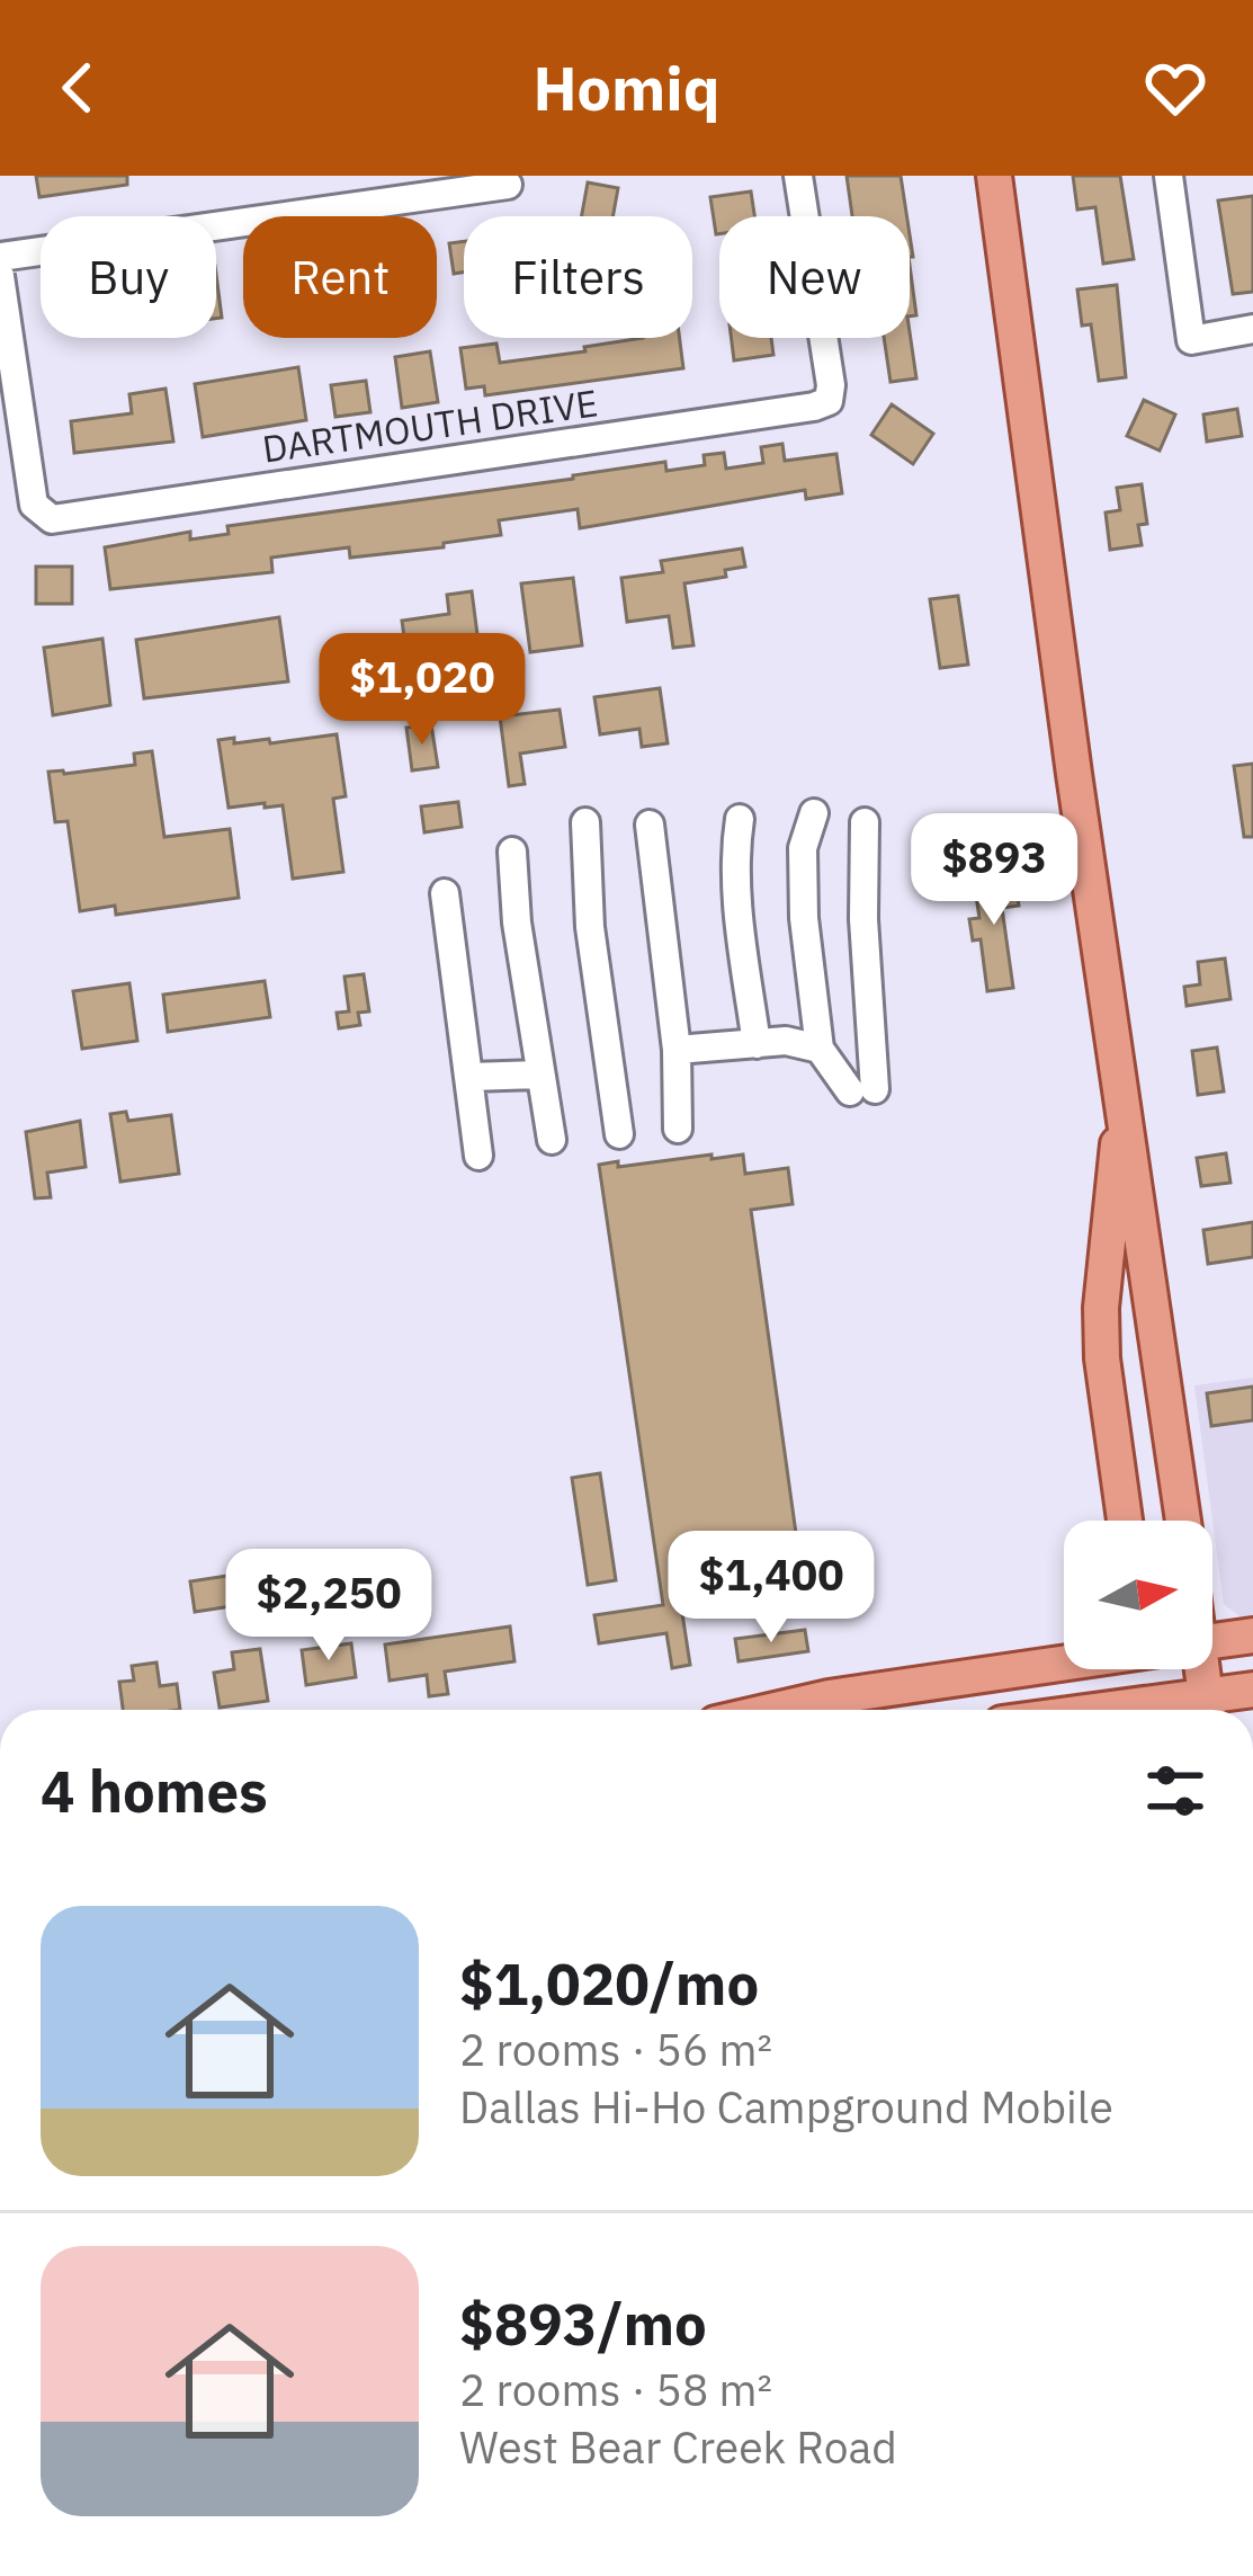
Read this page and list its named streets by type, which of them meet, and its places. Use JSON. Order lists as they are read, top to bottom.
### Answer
{
  "streets": {
    "street": ["DARTMOUTH DRIVE"]
  },
  "north": "right",
  "page": {
    "header": "Homiq",
    "chip": [
      "Buy",
      "Rent",
      "Filters",
      "New"
    ],
    "price": [
      "$1,020",
      "$893",
      "$1,400",
      "$2,250"
    ],
    "heading": "4 homes",
    "list": [
      {
        "name": "$1,020/mo",
        "note": "2 rooms · 56 m² · Dallas Hi-Ho Campground Mobile"
      },
      {
        "name": "$893/mo",
        "note": "2 rooms · 58 m² · West Bear Creek Road"
      }
    ]
  }
}
